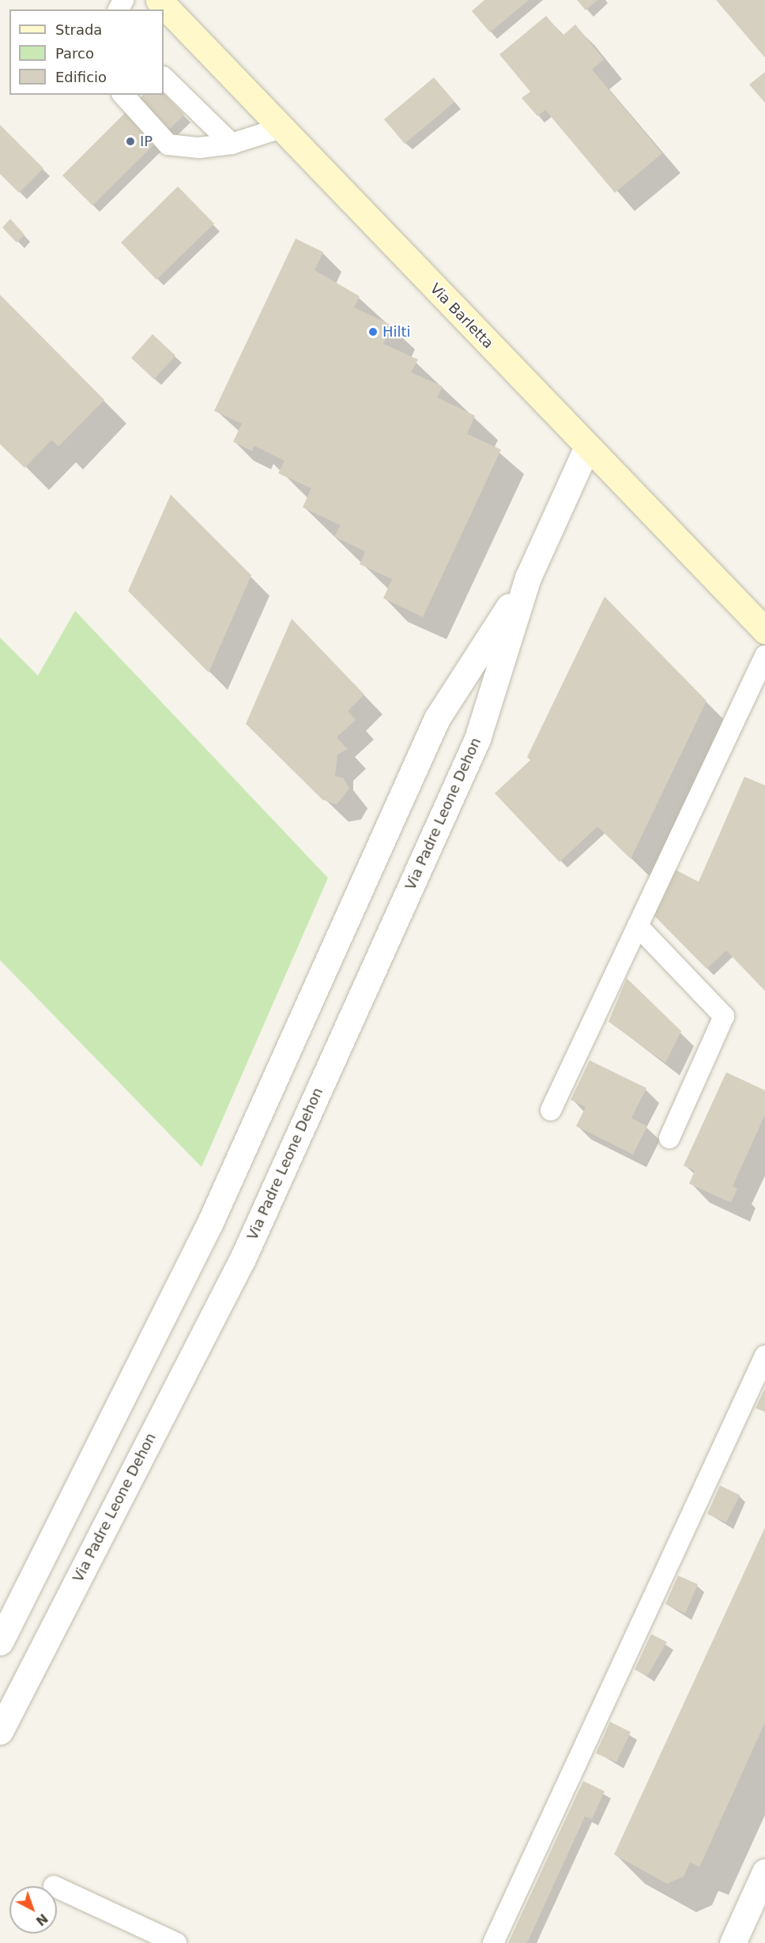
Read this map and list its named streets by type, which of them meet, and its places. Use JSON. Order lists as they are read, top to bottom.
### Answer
{
  "streets": {
    "main road": ["Via Barletta"],
    "street": ["Via Padre Leone Dehon"]
  },
  "crossings": [
    ["Via Barletta", "Via Padre Leone Dehon"]
  ],
  "places": ["IP", "Hilti"],
  "legend": ["Strada", "Parco", "Edificio"],
  "north": "bottom right"
}
